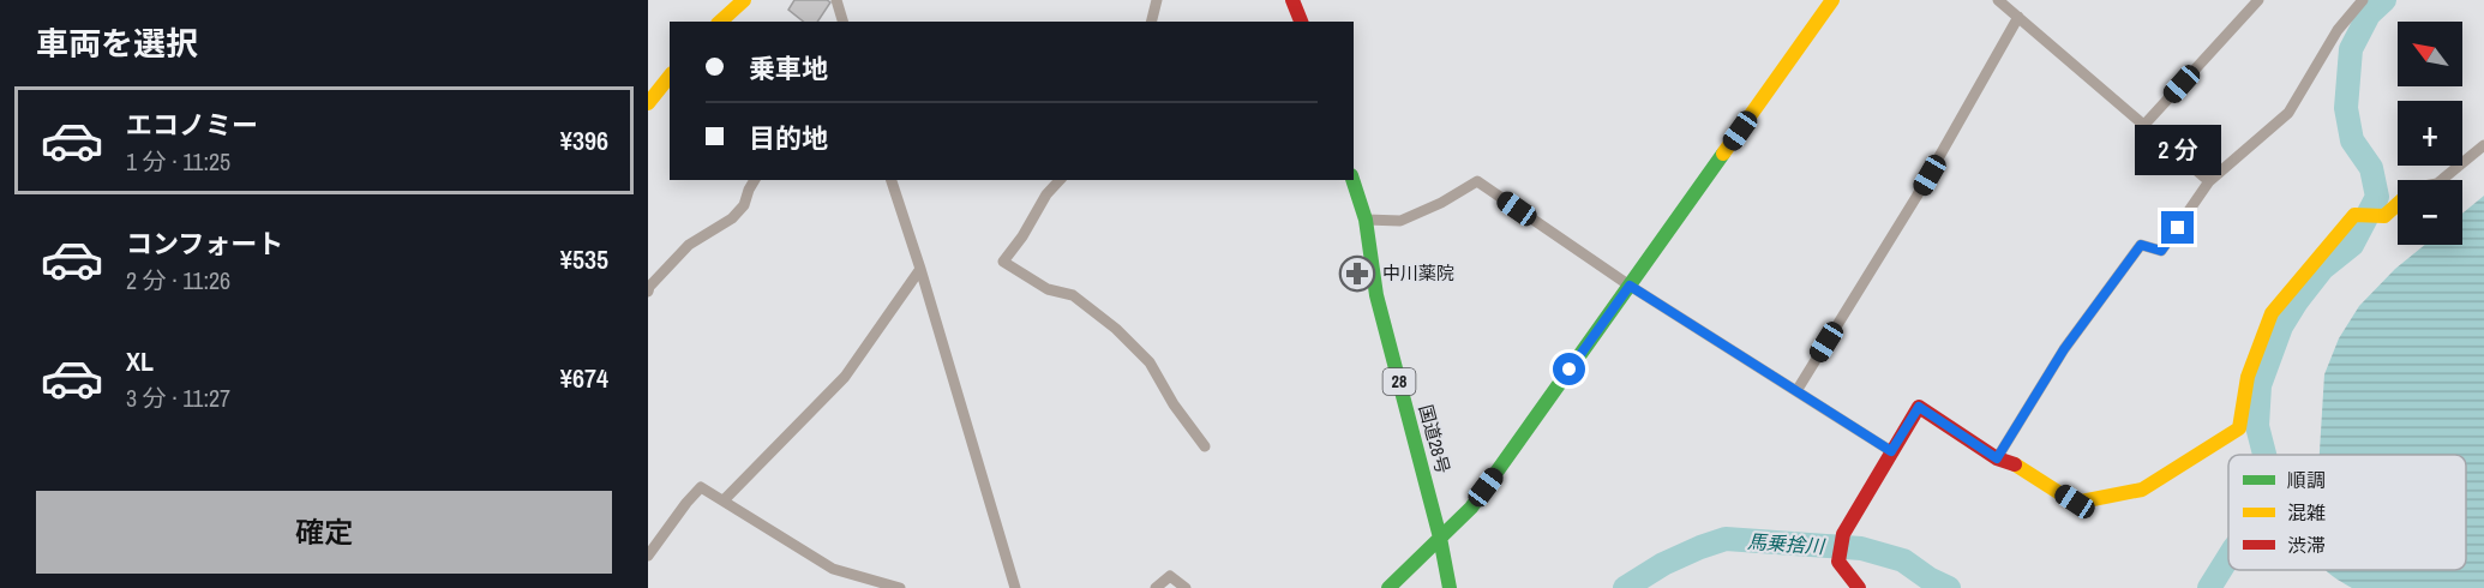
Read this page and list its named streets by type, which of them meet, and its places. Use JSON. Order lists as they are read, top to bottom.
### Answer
{
  "streets": {
    "main road": ["28", "国道28号"]
  },
  "water": ["馬乗捨川"],
  "places": {
    "pharmacy": ["中川薬院"]
  },
  "legend": ["順調", "混雑", "渋滞"],
  "north": "top left",
  "page": {
    "heading": "車両を選択",
    "map_buttons": ["+", "−"],
    "banner": ["乗車地", "目的地"],
    "list": [
      {
        "name": "エコノミー",
        "note": "1 分 · 11:25",
        "value": "¥396"
      },
      {
        "name": "コンフォート",
        "note": "2 分 · 11:26",
        "value": "¥535"
      },
      {
        "name": "XL",
        "note": "3 分 · 11:27",
        "value": "¥674"
      }
    ],
    "bubble": "2 分",
    "buttons": "確定"
  }
}
